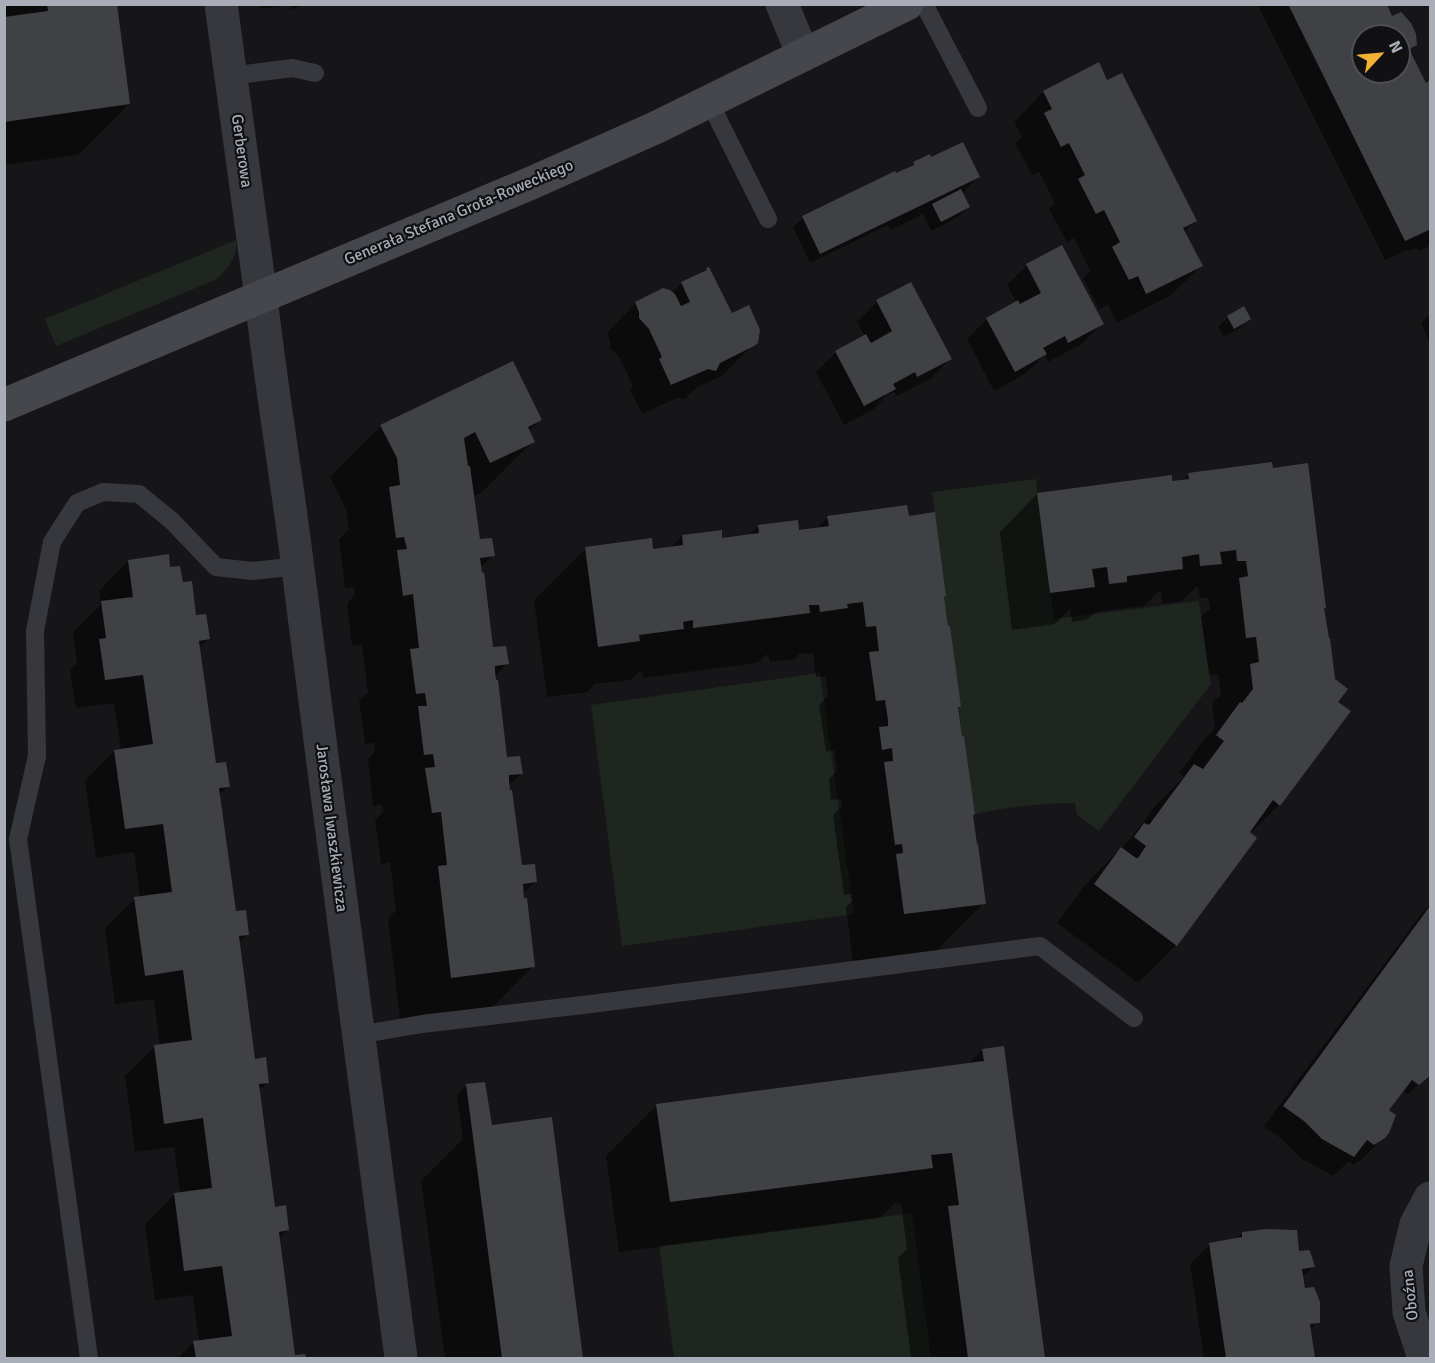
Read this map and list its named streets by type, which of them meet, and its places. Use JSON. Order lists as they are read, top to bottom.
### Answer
{
  "streets": {
    "street": [
      "Gerberowa",
      "Generała Stefana Grota-Roweckiego",
      "Jarosława Iwaszkiewicza",
      "Oboźna"
    ]
  },
  "crossings": [
    ["Gerberowa", "Generała Stefana Grota-Roweckiego"],
    ["Gerberowa", "Jarosława Iwaszkiewicza"],
    ["Generała Stefana Grota-Roweckiego", "Jarosława Iwaszkiewicza"]
  ],
  "north": "top right"
}
